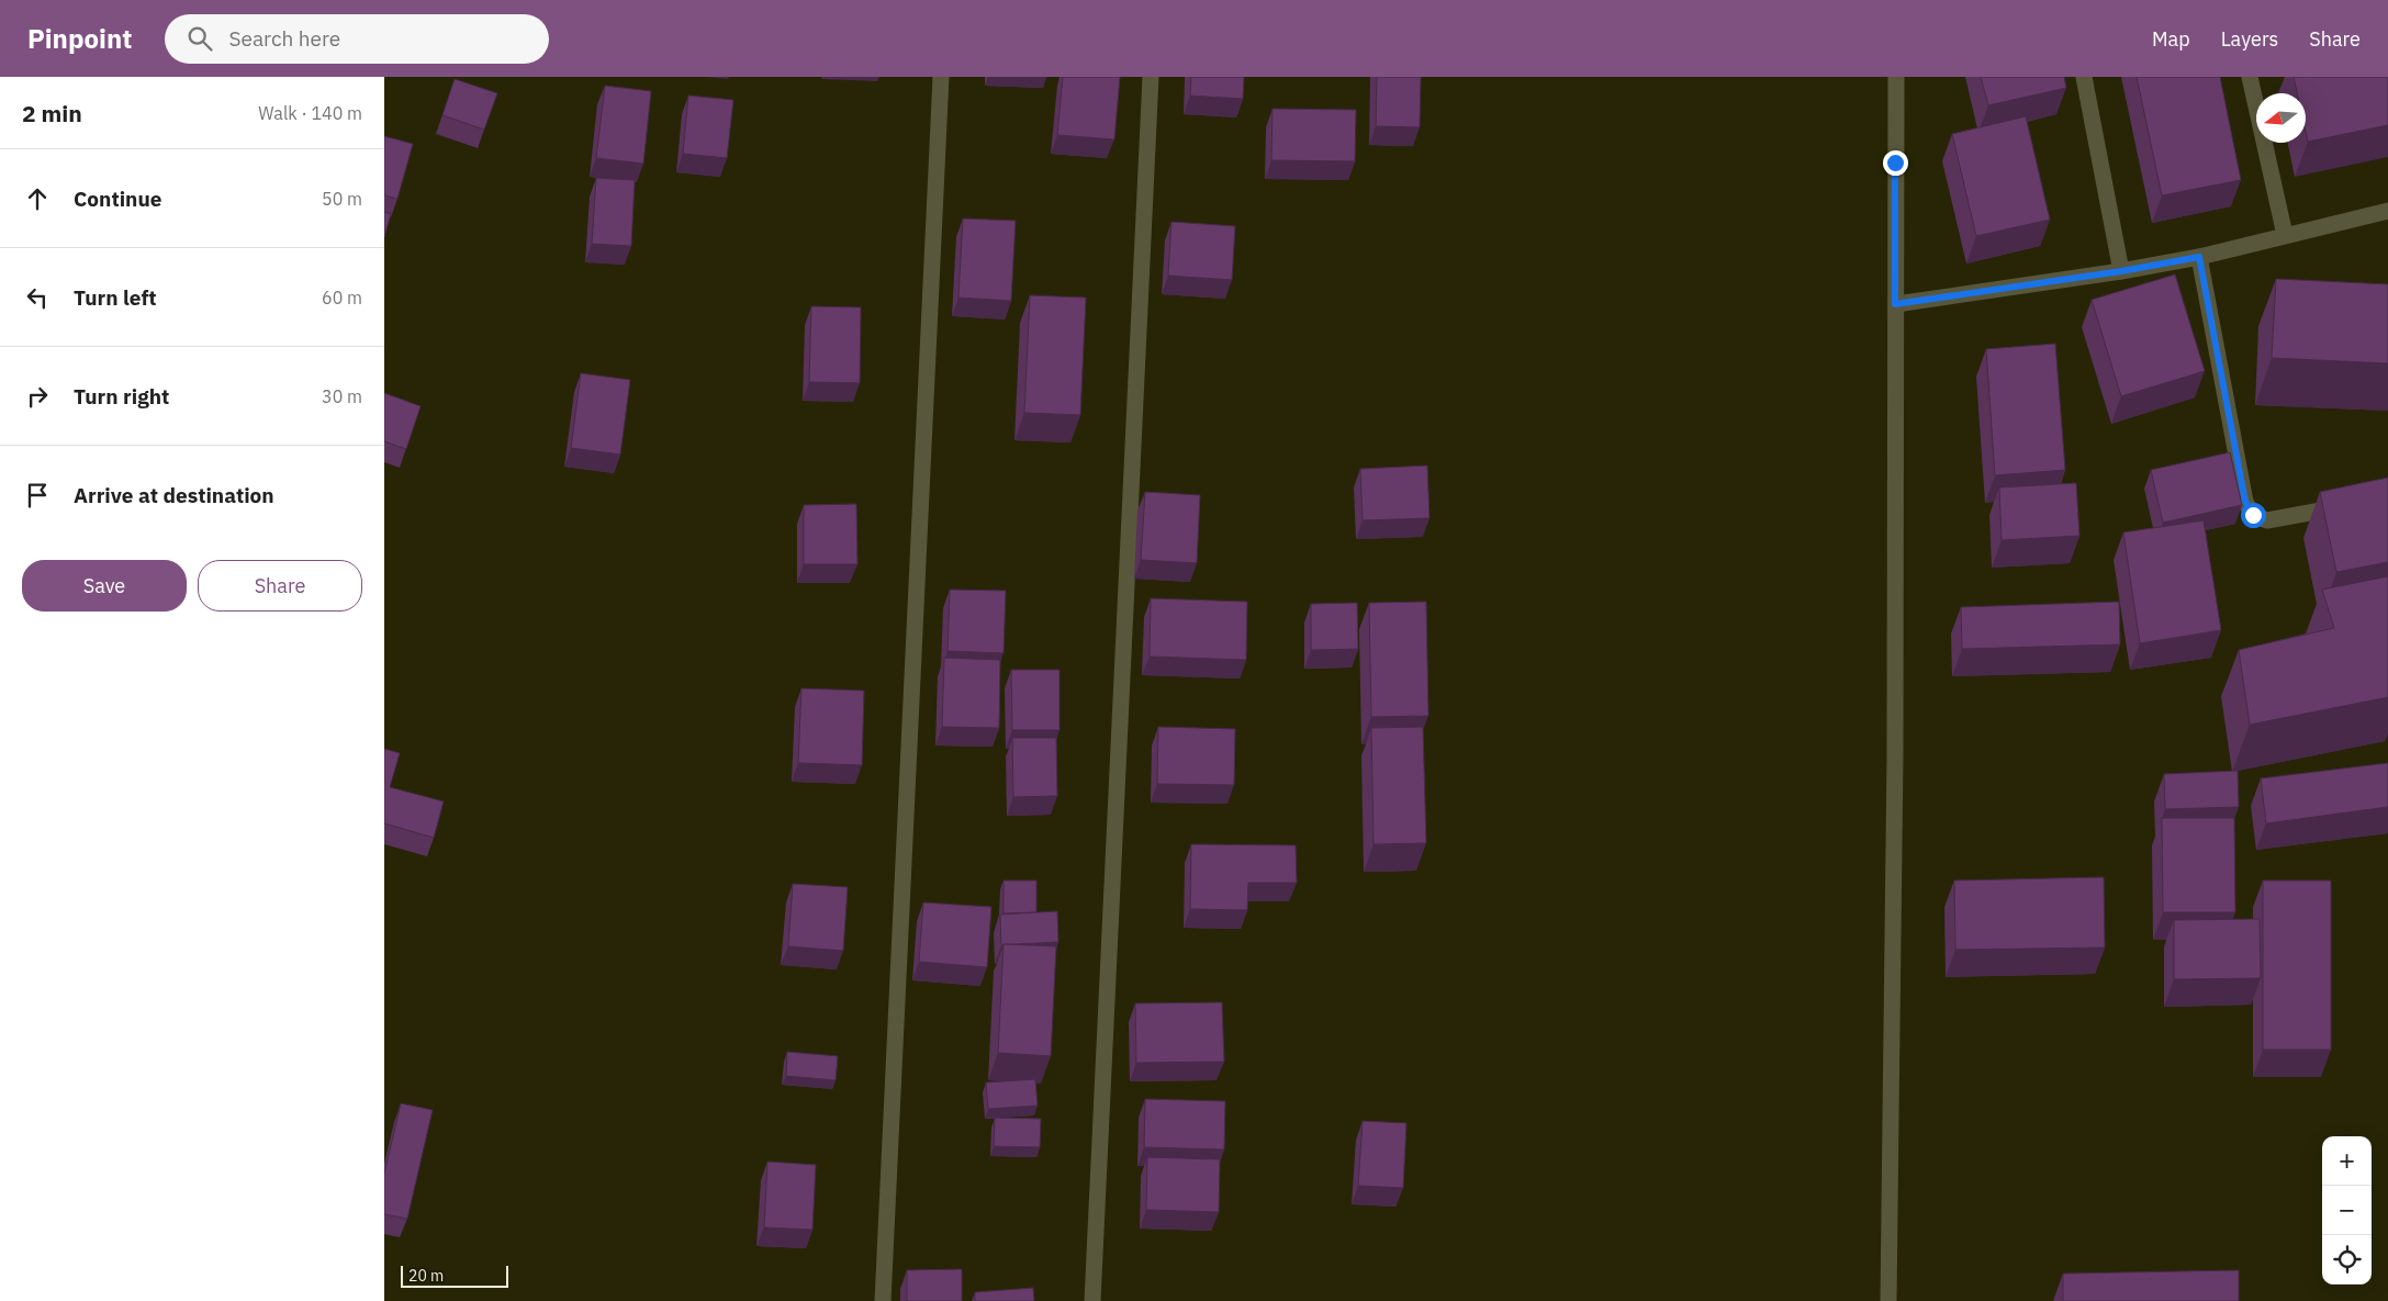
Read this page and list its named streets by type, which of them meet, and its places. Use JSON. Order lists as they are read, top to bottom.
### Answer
{
  "scale_bar": "20 m",
  "north": "left",
  "page": {
    "header": "Pinpoint",
    "search": "Search here",
    "nav": ["Map", "Layers", "Share"],
    "heading": ["2 min", "Walk · 140 m"],
    "list": [
      ["Continue", "50 m"],
      ["Turn left", "60 m"],
      ["Turn right", "30 m"],
      "Arrive at destination"
    ],
    "buttons": ["Save", "Share"],
    "map_buttons": ["+", "−"],
    "scale": "20 m"
  }
}
